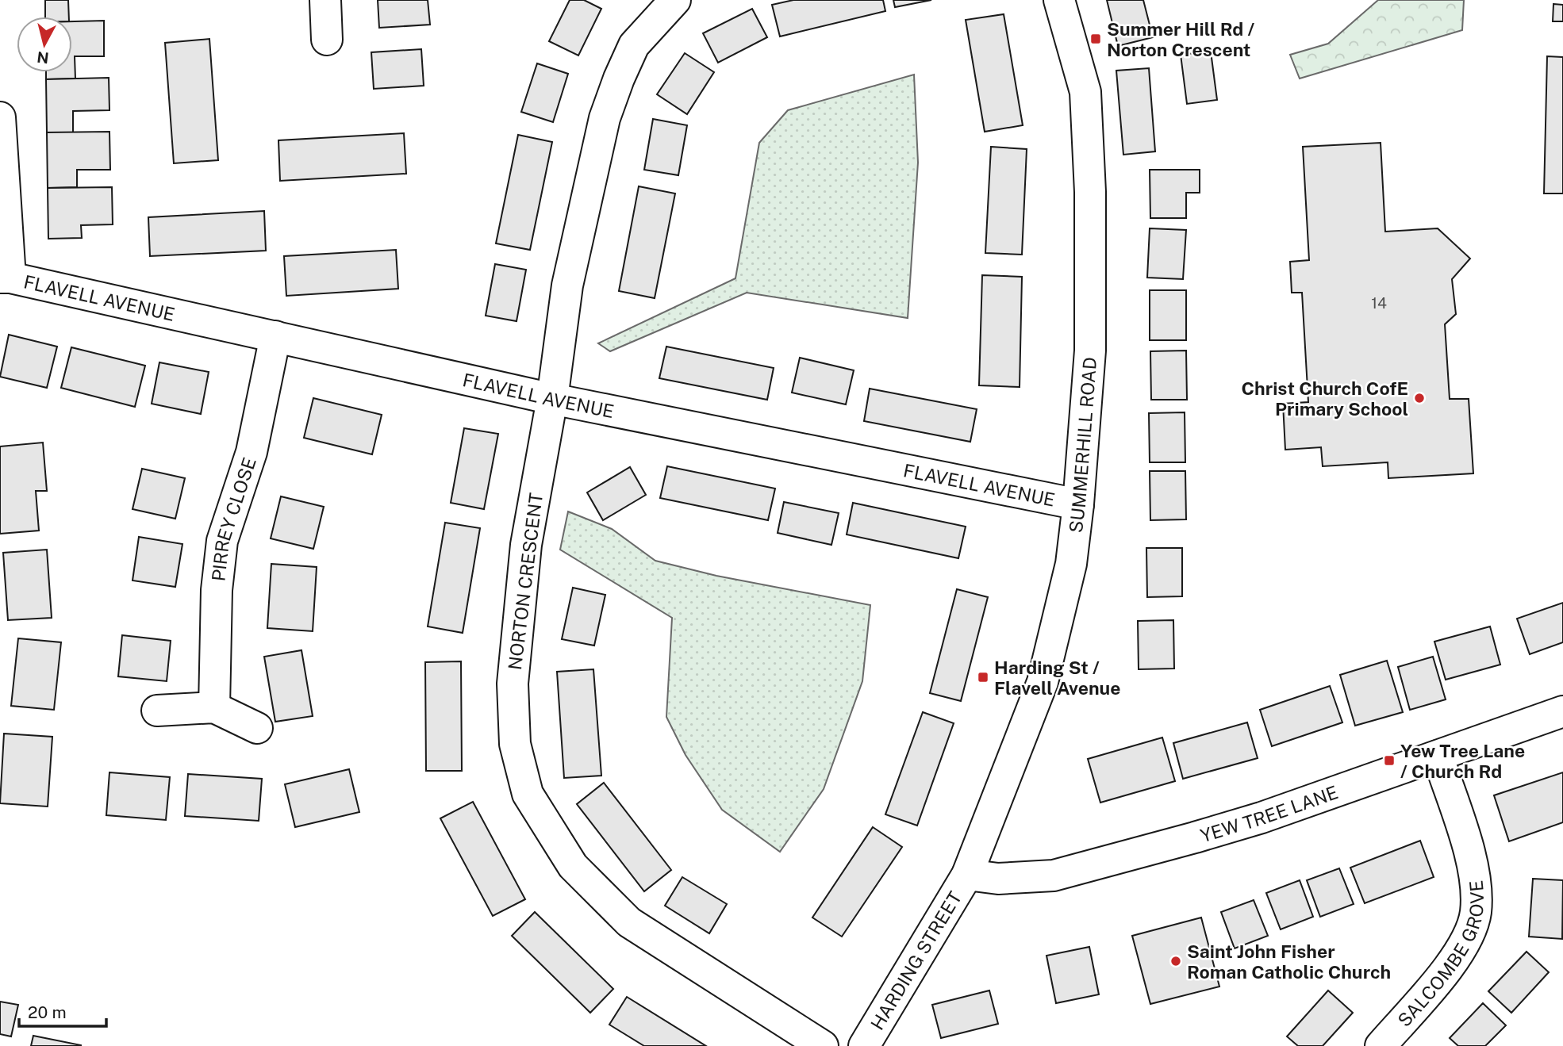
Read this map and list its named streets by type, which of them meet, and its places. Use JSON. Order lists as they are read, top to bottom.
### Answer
{
  "streets": {
    "street": [
      "FLAVELL AVENUE",
      "SUMMERHILL ROAD",
      "PIRREY CLOSE",
      "NORTON CRESCENT",
      "YEW TREE LANE",
      "SALCOMBE GROVE",
      "HARDING STREET"
    ]
  },
  "crossings": [
    ["FLAVELL AVENUE", "SUMMERHILL ROAD"],
    ["FLAVELL AVENUE", "PIRREY CLOSE"],
    ["FLAVELL AVENUE", "NORTON CRESCENT"],
    ["SUMMERHILL ROAD", "YEW TREE LANE"],
    ["SUMMERHILL ROAD", "HARDING STREET"],
    ["YEW TREE LANE", "SALCOMBE GROVE"],
    ["YEW TREE LANE", "HARDING STREET"]
  ],
  "places": {
    "transit": ["Summer Hill Rd / Norton Crescent", "Harding St / Flavell Avenue", "Yew Tree Lane / Church Rd"],
    "other": ["Christ Church CofE Primary School", "Saint John Fisher Roman Catholic Church"]
  },
  "house_numbers": ["14"],
  "scale_bar": "20 m",
  "north": "bottom"
}
